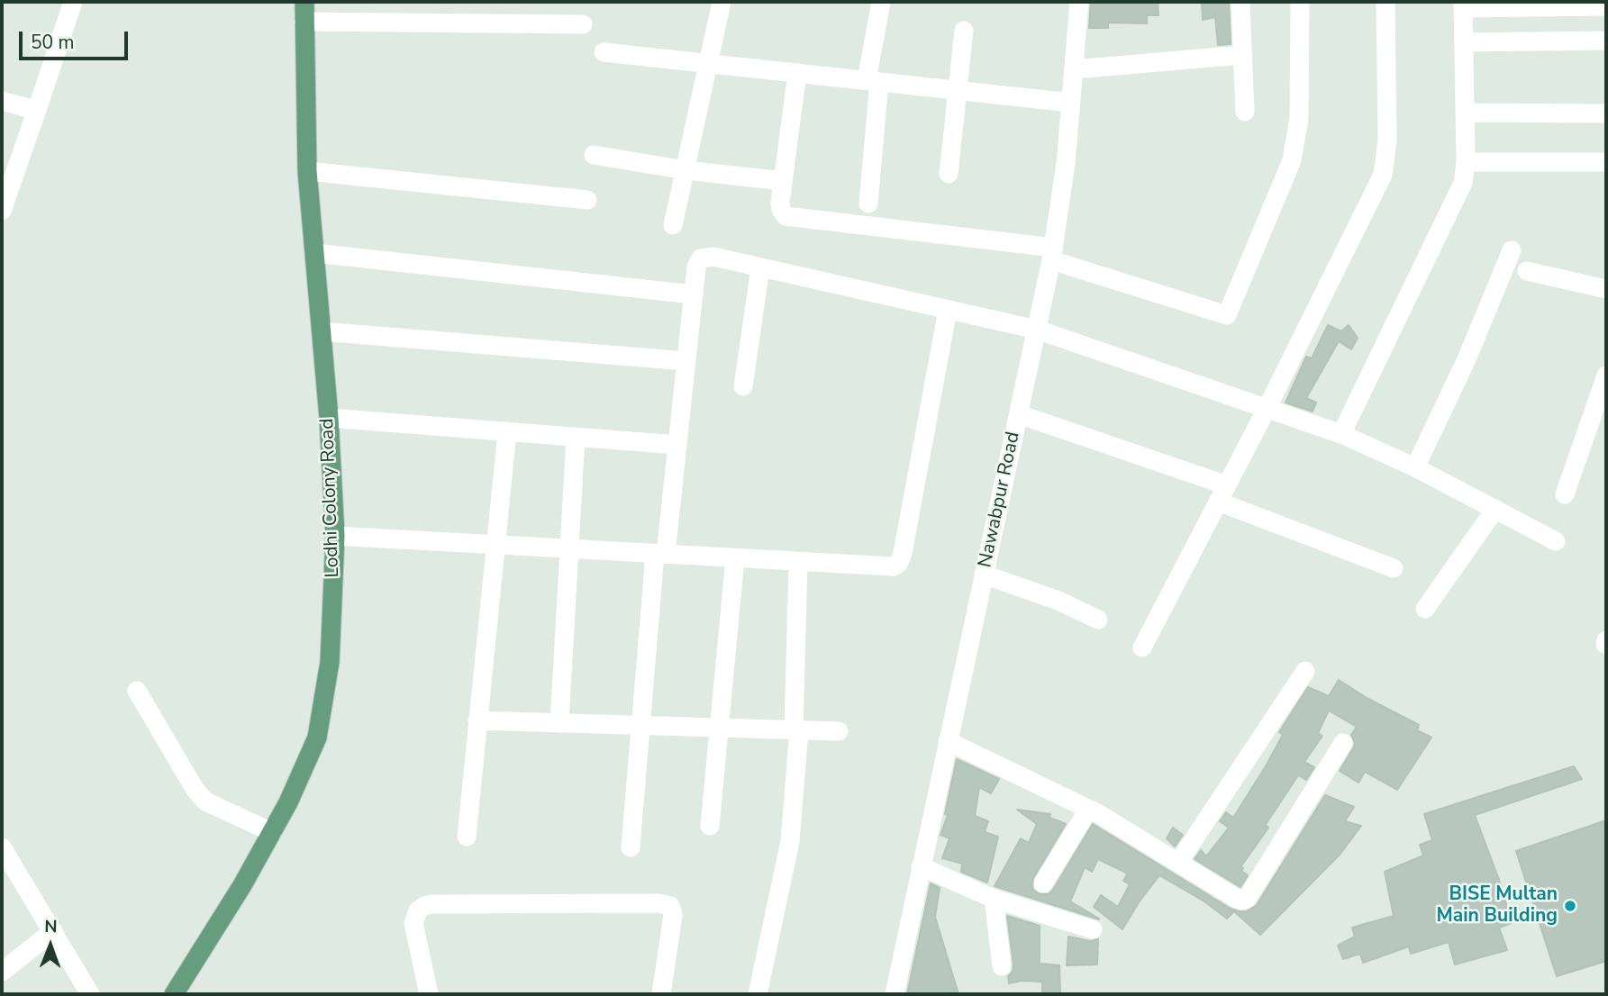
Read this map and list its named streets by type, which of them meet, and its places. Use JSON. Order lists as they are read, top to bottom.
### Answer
{
  "streets": {
    "main road": ["Lodhi Colony Road"],
    "street": ["Nawabpur Road"]
  },
  "places": ["BISE Multan Main Building"],
  "scale_bar": "50 m",
  "north": "top"
}
